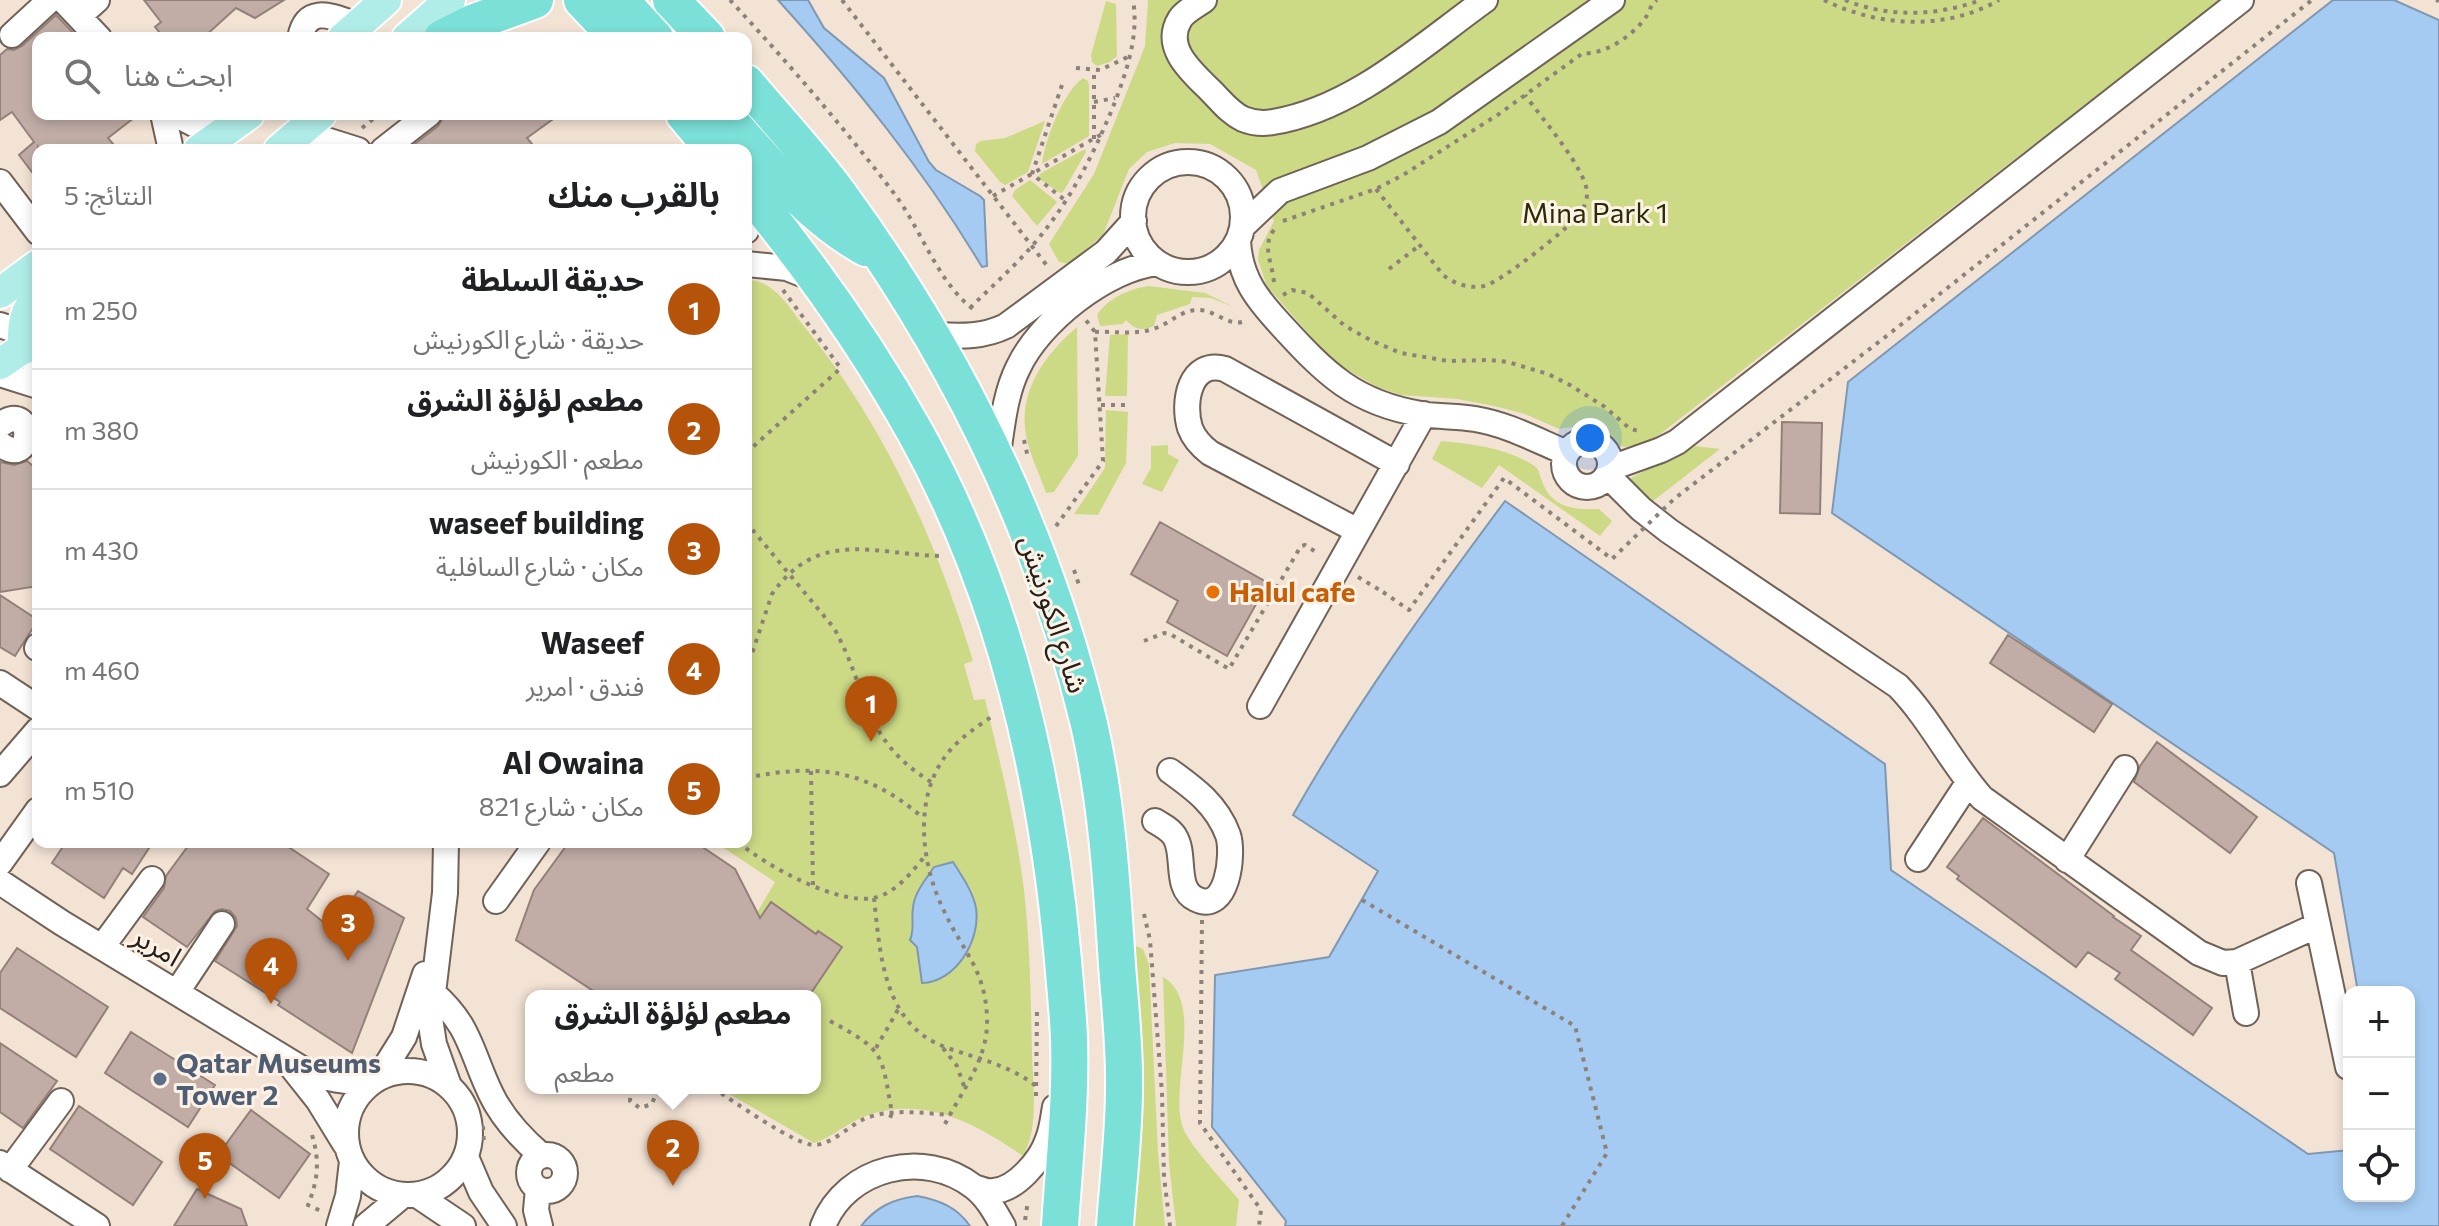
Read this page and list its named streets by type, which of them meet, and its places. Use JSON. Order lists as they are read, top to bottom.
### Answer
{
  "streets": {
    "highway": ["شارع الكورنيش"],
    "street": ["امرير"]
  },
  "parks": ["Mina Park 1"],
  "places": ["Halul cafe", "Qatar Museums Tower 2"],
  "page": {
    "search": "ابحث هنا",
    "heading": ["بالقرب منك", "النتائج: 5"],
    "list": [
      {
        "mark": "1",
        "name": "حديقة السلطة",
        "note": "حديقة · شارع الكورنيش",
        "value": "250 m"
      },
      {
        "mark": "2",
        "name": "مطعم لؤلؤة الشرق",
        "note": "مطعم · الكورنيش",
        "value": "380 m"
      },
      {
        "mark": "3",
        "name": "waseef building",
        "note": "مكان · شارع السافلية",
        "value": "430 m"
      },
      {
        "mark": "4",
        "name": "Waseef",
        "note": "فندق · امرير",
        "value": "460 m"
      },
      {
        "mark": "5",
        "name": "Al Owaina",
        "note": "مكان · شارع 821",
        "value": "510 m"
      }
    ],
    "pins": [
      "1",
      "3",
      "4",
      "2",
      "5"
    ],
    "map_buttons": ["+", "−"],
    "popup": ["مطعم لؤلؤة الشرق", "مطعم"]
  }
}
